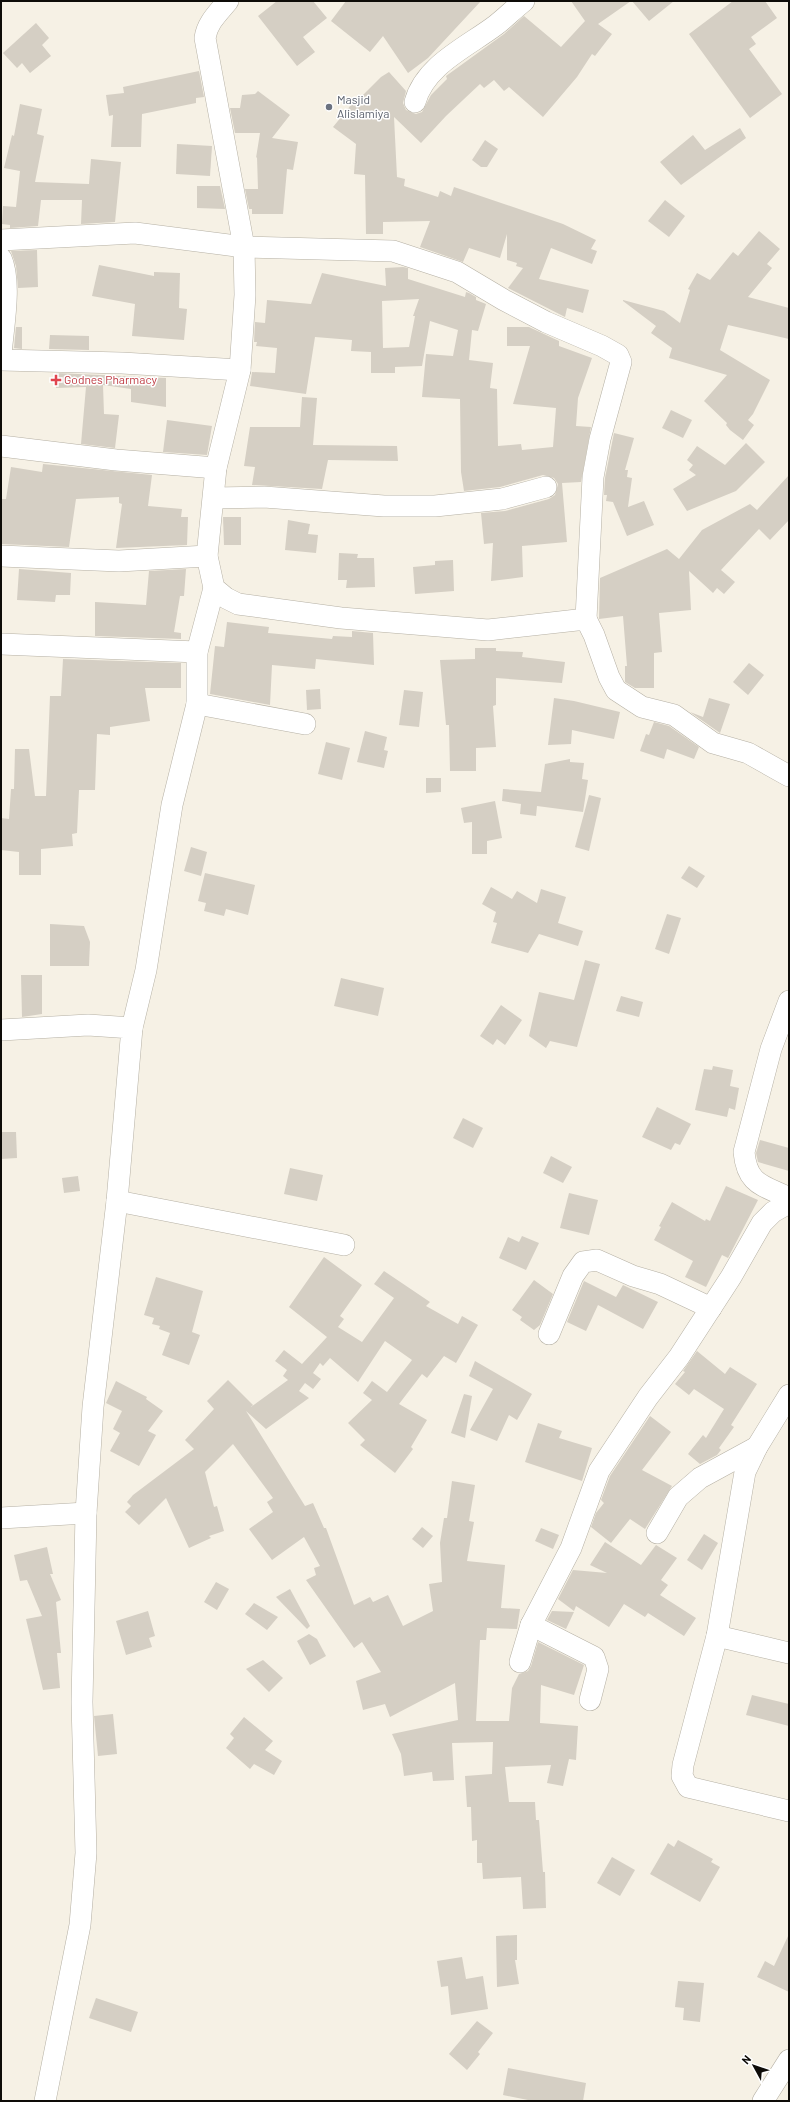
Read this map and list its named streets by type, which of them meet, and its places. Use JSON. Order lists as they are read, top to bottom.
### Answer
{
  "places": {
    "other": ["Masjid Alislamiya"],
    "health": ["Godnes Pharmacy"]
  },
  "north": "top left"
}
